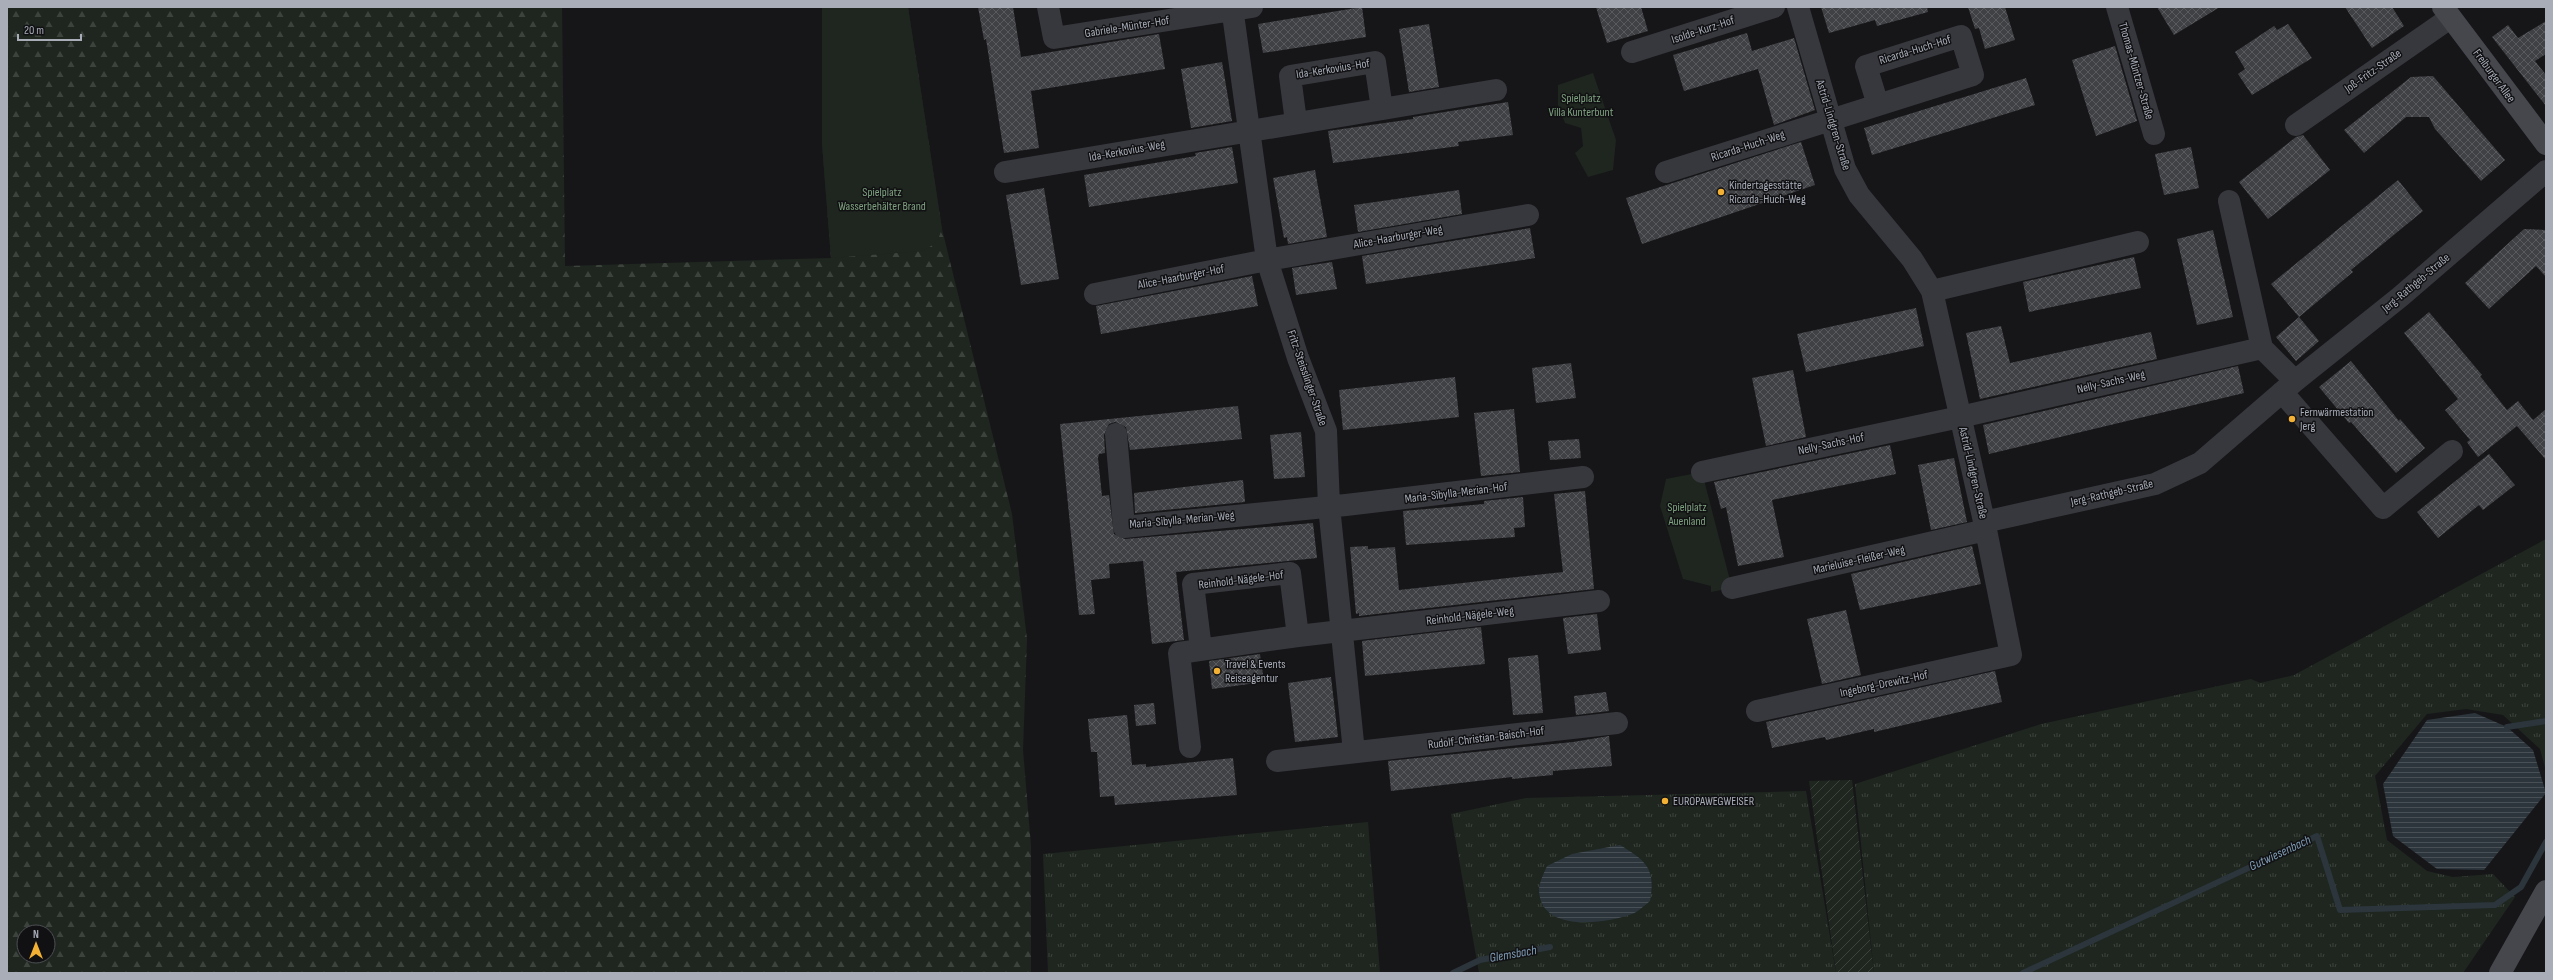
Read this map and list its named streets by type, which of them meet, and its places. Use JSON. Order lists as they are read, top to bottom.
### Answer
{
  "streets": {
    "street": [
      "Gabriele-Münter-Hof",
      "Isolde-Kurz-Hof",
      "Ricarda-Huch-Hof",
      "Ida-Kerkovius-Hof",
      "Thomas-Müntzer-Straße",
      "Joß-Fritz-Straße",
      "Freiburger Allee",
      "Astrid-Lindgren-Straße",
      "Ricarda-Huch-Weg",
      "Ida-Kerkovius-Weg",
      "Alice-Haarburger-Weg",
      "Alice-Haarburger-Hof",
      "Jerg-Rathgeb-Straße",
      "Fritz-Steisslinger-Straße",
      "Nelly-Sachs-Weg",
      "Nelly-Sachs-Hof",
      "Maria-Sibylla-Merian-Hof",
      "Maria-Sibylla-Merian-Weg",
      "Marieluise-Fleißer-Weg",
      "Reinhold-Nägele-Hof",
      "Reinhold-Nägele-Weg",
      "Ingeborg-Drewitz-Hof",
      "Rudolf-Christian-Baisch-Hof"
    ]
  },
  "crossings": [
    ["Gabriele-Münter-Hof", "Fritz-Steisslinger-Straße"],
    ["Ricarda-Huch-Hof", "Astrid-Lindgren-Straße"],
    ["Ricarda-Huch-Hof", "Ricarda-Huch-Weg"],
    ["Joß-Fritz-Straße", "Freiburger Allee"],
    ["Astrid-Lindgren-Straße", "Ricarda-Huch-Weg"],
    ["Astrid-Lindgren-Straße", "Jerg-Rathgeb-Straße"],
    ["Astrid-Lindgren-Straße", "Nelly-Sachs-Weg"],
    ["Astrid-Lindgren-Straße", "Nelly-Sachs-Hof"],
    ["Astrid-Lindgren-Straße", "Marieluise-Fleißer-Weg"],
    ["Astrid-Lindgren-Straße", "Ingeborg-Drewitz-Hof"],
    ["Ida-Kerkovius-Weg", "Fritz-Steisslinger-Straße"],
    ["Alice-Haarburger-Weg", "Alice-Haarburger-Hof"],
    ["Alice-Haarburger-Weg", "Fritz-Steisslinger-Straße"],
    ["Alice-Haarburger-Hof", "Fritz-Steisslinger-Straße"],
    ["Jerg-Rathgeb-Straße", "Marieluise-Fleißer-Weg"],
    ["Fritz-Steisslinger-Straße", "Maria-Sibylla-Merian-Hof"],
    ["Fritz-Steisslinger-Straße", "Maria-Sibylla-Merian-Weg"],
    ["Fritz-Steisslinger-Straße", "Reinhold-Nägele-Weg"],
    ["Fritz-Steisslinger-Straße", "Rudolf-Christian-Baisch-Hof"],
    ["Nelly-Sachs-Weg", "Nelly-Sachs-Hof"],
    ["Maria-Sibylla-Merian-Hof", "Maria-Sibylla-Merian-Weg"]
  ],
  "water": ["Gutwiesenbach", "Glemsbach"],
  "parks": ["Spielplatz Villa Kunterbunt", "Spielplatz Wasserbehälter Brand", "Spielplatz Auenland"],
  "places": [
    "Kindertagesstätte Ricarda-Huch-Weg",
    "Fernwärmestation Jerg",
    "Travel & Events Reiseagentur",
    "EUROPAWEGWEISER"
  ],
  "scale_bar": "20 m",
  "north": "top"
}
